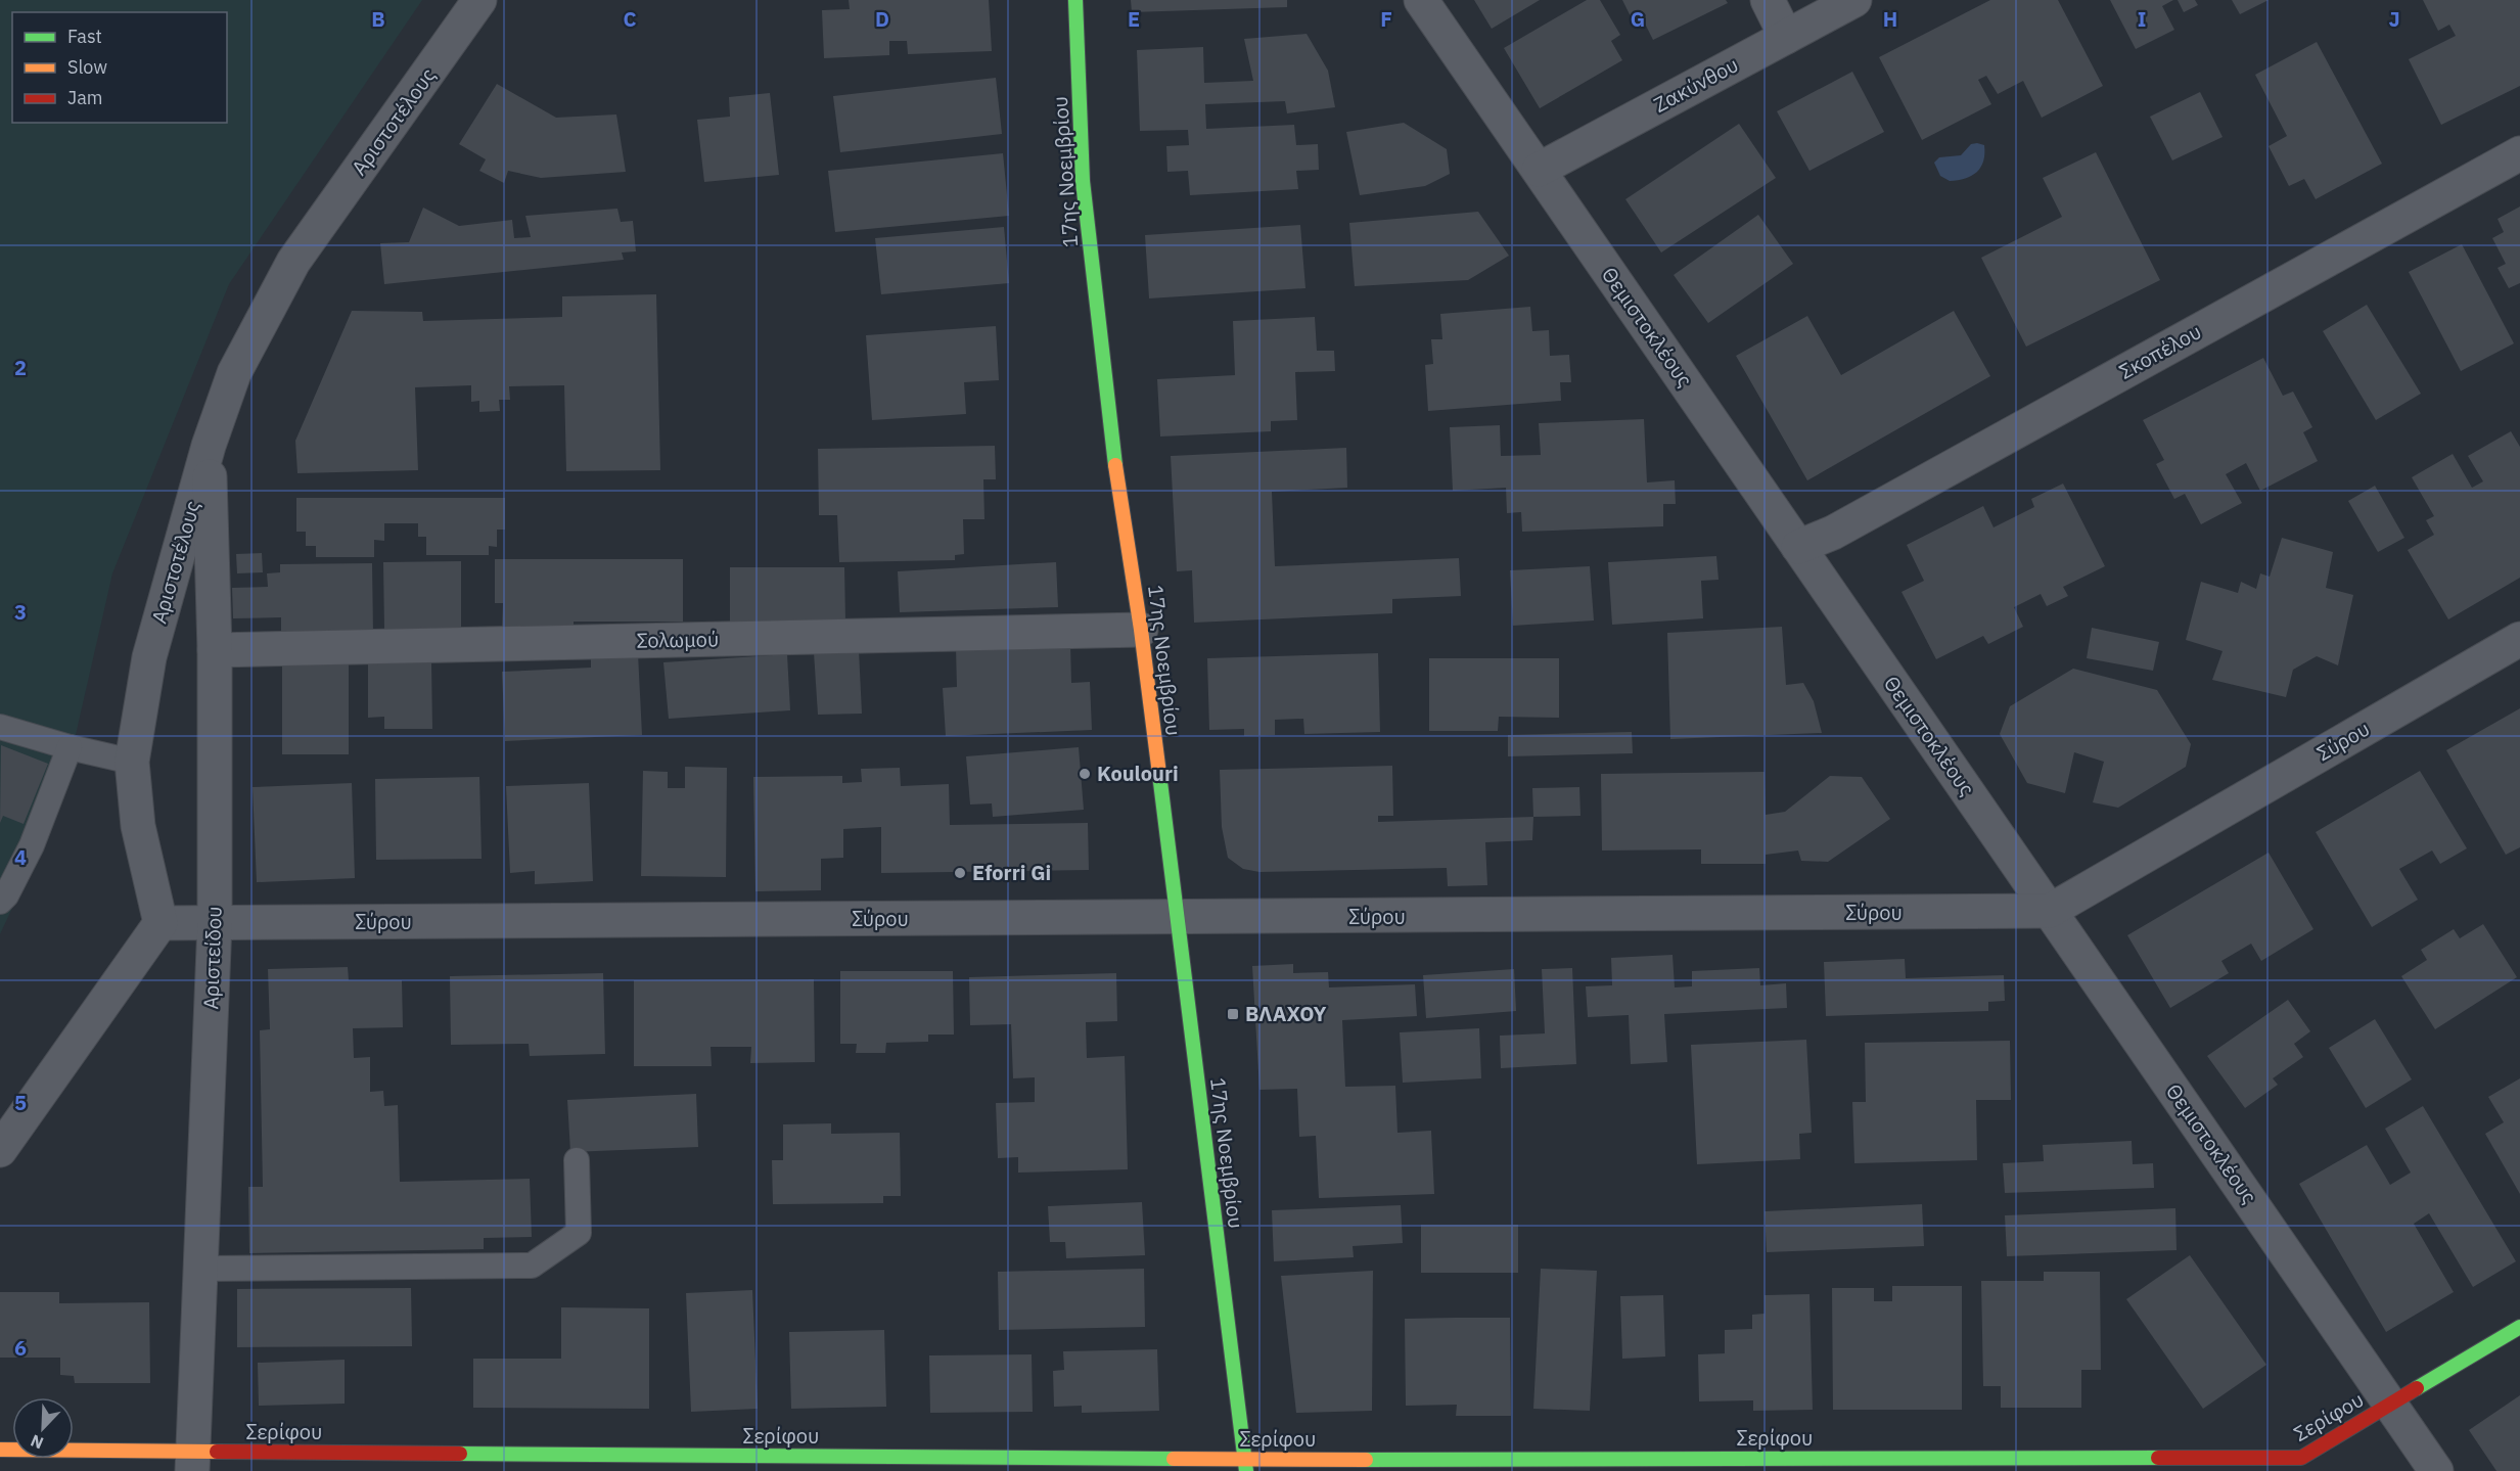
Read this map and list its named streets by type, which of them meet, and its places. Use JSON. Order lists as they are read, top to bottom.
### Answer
{
  "streets": {
    "street": [
      "Ζακύνθου",
      "Αριστοτέλους",
      "17ης Νοεμβρίου",
      "Θεμιστοκλέους",
      "Σκοπέλου",
      "Σολωμού",
      "Σύρου",
      "Αριστείδου",
      "Σερίφου"
    ]
  },
  "crossings": [
    ["Ζακύνθου", "Θεμιστοκλέους"],
    ["Αριστοτέλους", "Σύρου"],
    ["Αριστοτέλους", "Αριστείδου"],
    ["17ης Νοεμβρίου", "Σολωμού"],
    ["17ης Νοεμβρίου", "Σύρου"],
    ["17ης Νοεμβρίου", "Σερίφου"],
    ["Θεμιστοκλέους", "Σκοπέλου"],
    ["Θεμιστοκλέους", "Σύρου"],
    ["Θεμιστοκλέους", "Σερίφου"],
    ["Σολωμού", "Αριστείδου"],
    ["Σύρου", "Αριστείδου"],
    ["Αριστείδου", "Σερίφου"]
  ],
  "places": {
    "other": ["Koulouri", "Eforri Gi"],
    "transit": ["ΒΛΑΧΟΥ"]
  },
  "legend": ["Fast", "Slow", "Jam"],
  "north": "bottom left",
  "grid": {
    "columns": [
      "B",
      "C",
      "D",
      "E",
      "F",
      "G",
      "H",
      "I",
      "J"
    ],
    "rows": [
      "2",
      "3",
      "4",
      "5",
      "6"
    ]
  }
}
